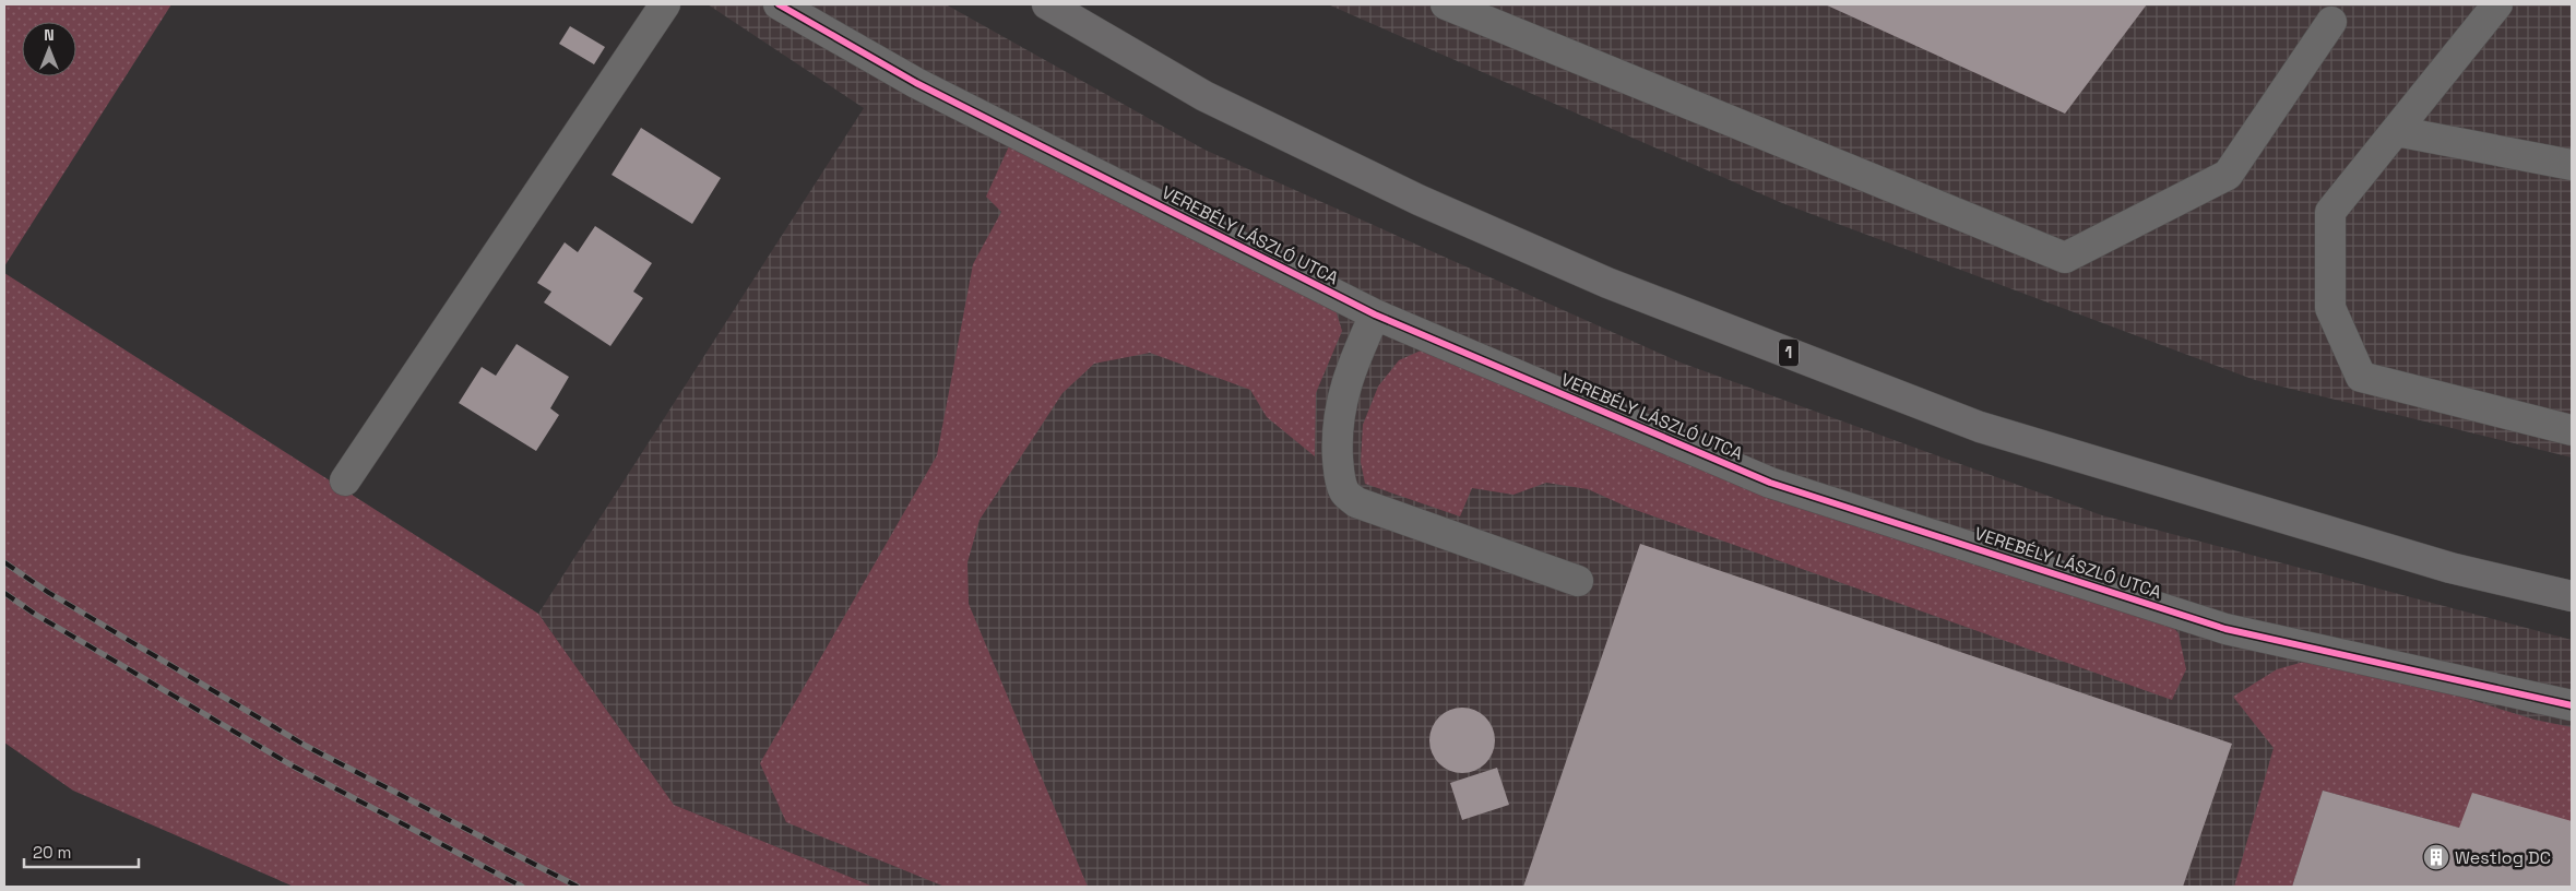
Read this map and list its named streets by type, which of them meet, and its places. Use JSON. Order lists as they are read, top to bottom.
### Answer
{
  "streets": {
    "main road": ["1"],
    "street": ["VEREBÉLY LÁSZLÓ UTCA"]
  },
  "places": {
    "building": ["Westlog DC"]
  },
  "scale_bar": "20 m",
  "north": "top"
}
